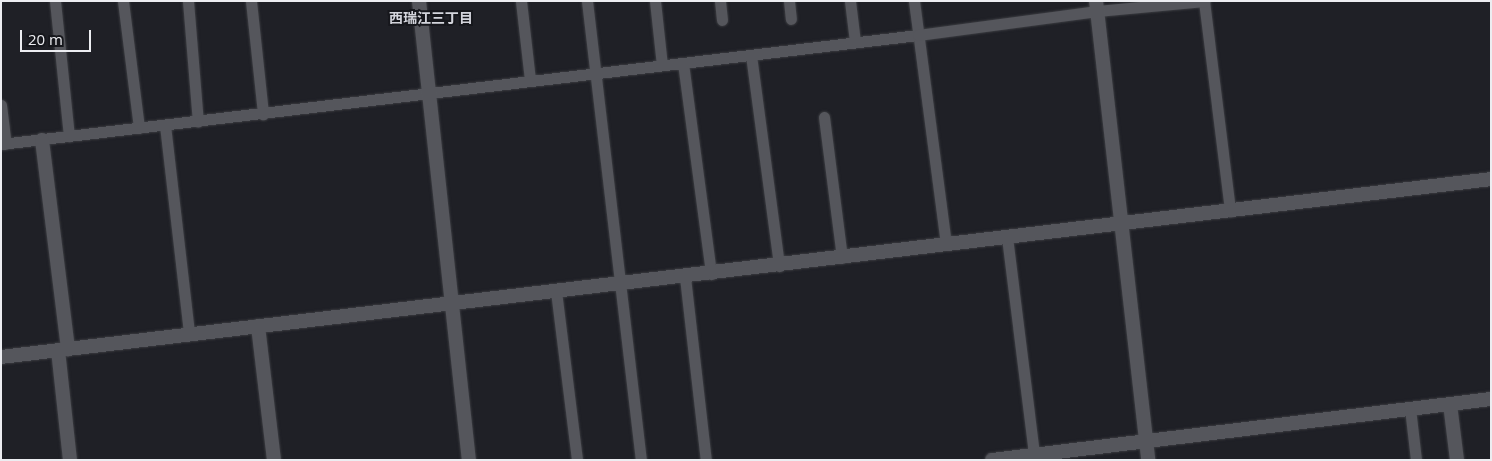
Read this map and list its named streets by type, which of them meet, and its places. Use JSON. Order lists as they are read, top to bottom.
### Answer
{
  "districts": ["西瑞江三丁目"],
  "scale_bar": "20 m"
}
